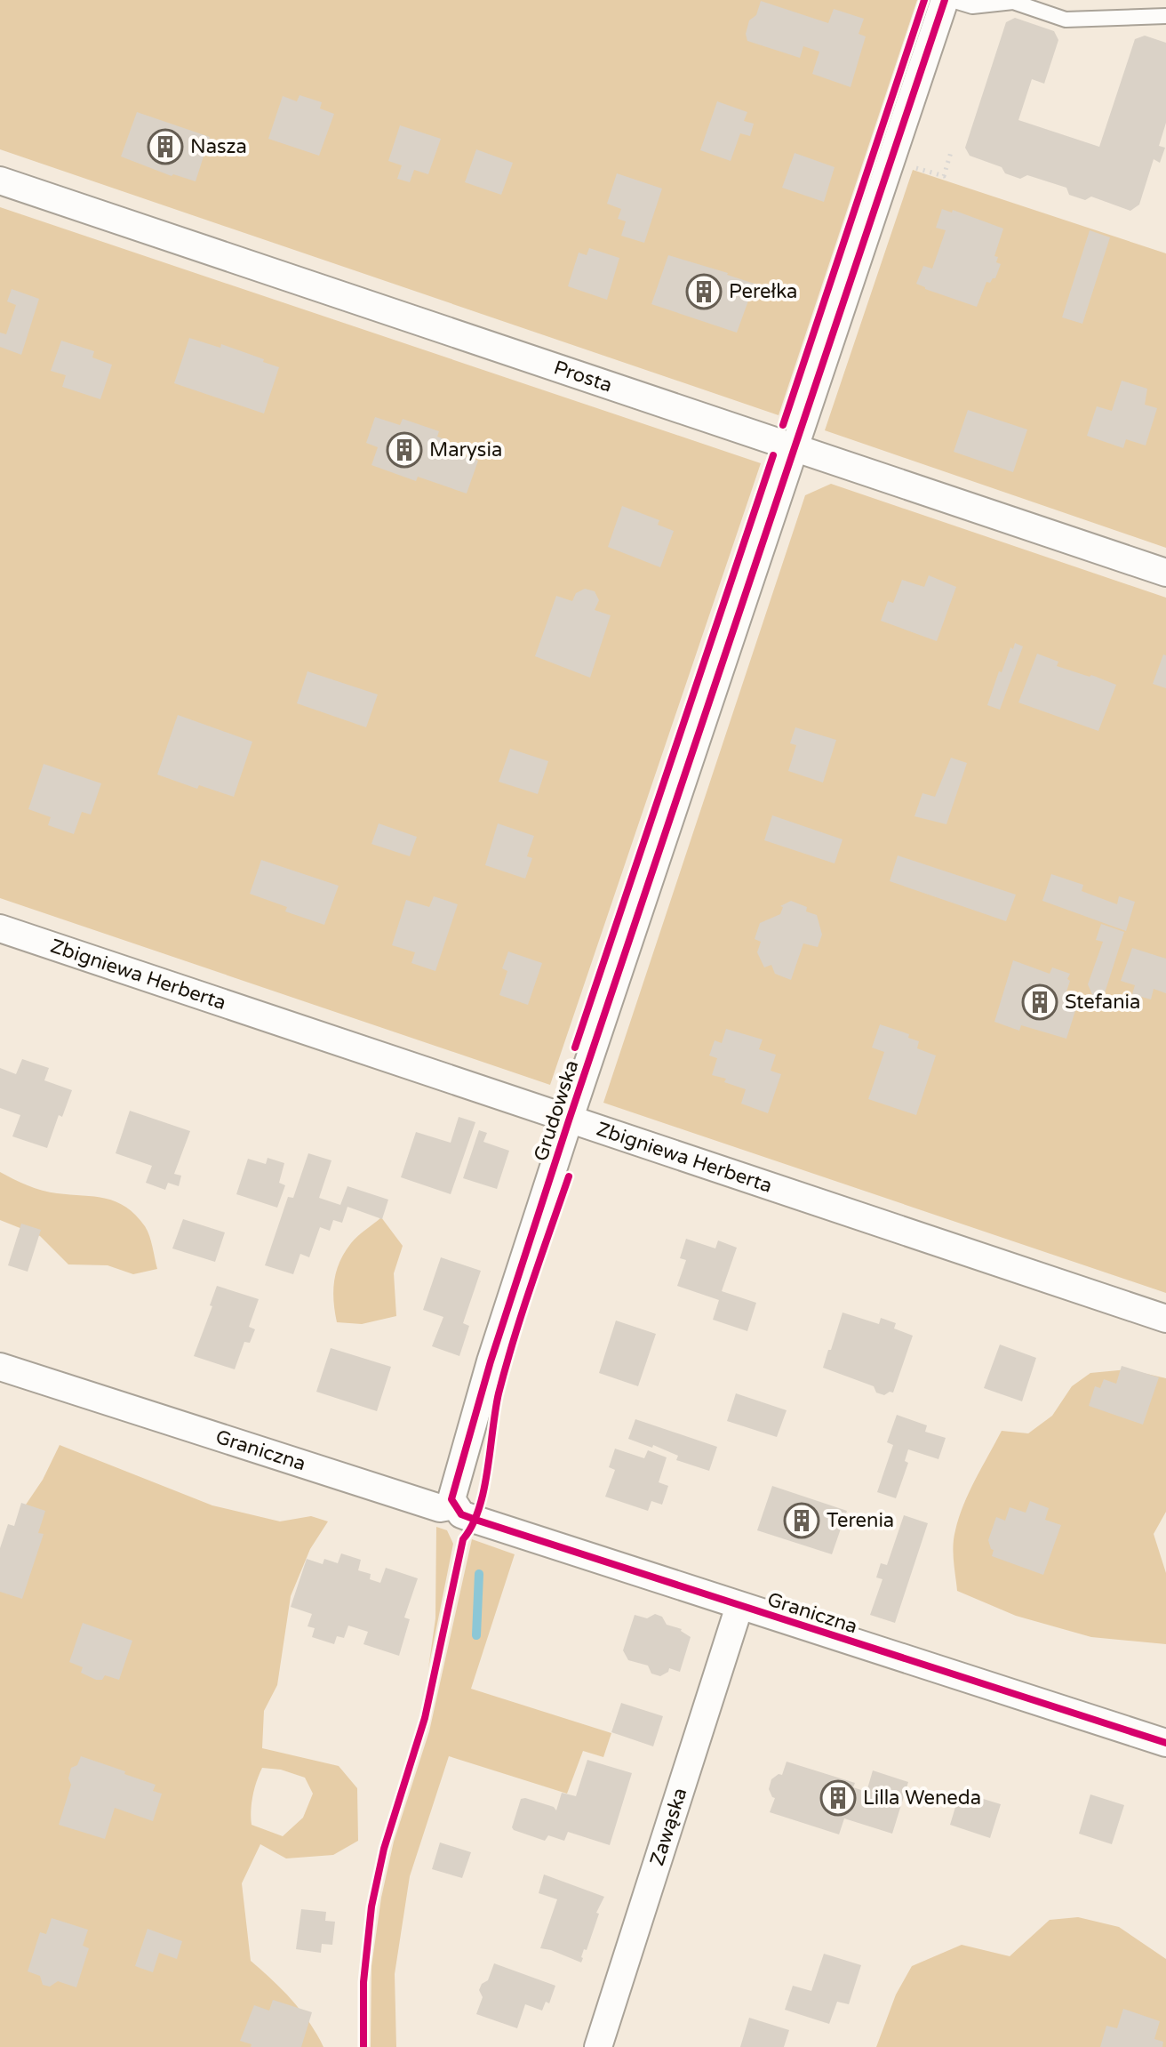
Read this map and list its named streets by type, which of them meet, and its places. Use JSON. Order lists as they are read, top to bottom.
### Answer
{
  "streets": {
    "street": [
      "Prosta",
      "Zbigniewa Herberta",
      "Grudowska",
      "Graniczna",
      "Zawąska"
    ]
  },
  "crossings": [
    ["Prosta", "Grudowska"],
    ["Zbigniewa Herberta", "Grudowska"],
    ["Grudowska", "Graniczna"],
    ["Graniczna", "Zawąska"]
  ],
  "places": {
    "building": [
      "Nasza",
      "Perełka",
      "Marysia",
      "Stefania",
      "Terenia",
      "Lilla Weneda"
    ]
  }
}
